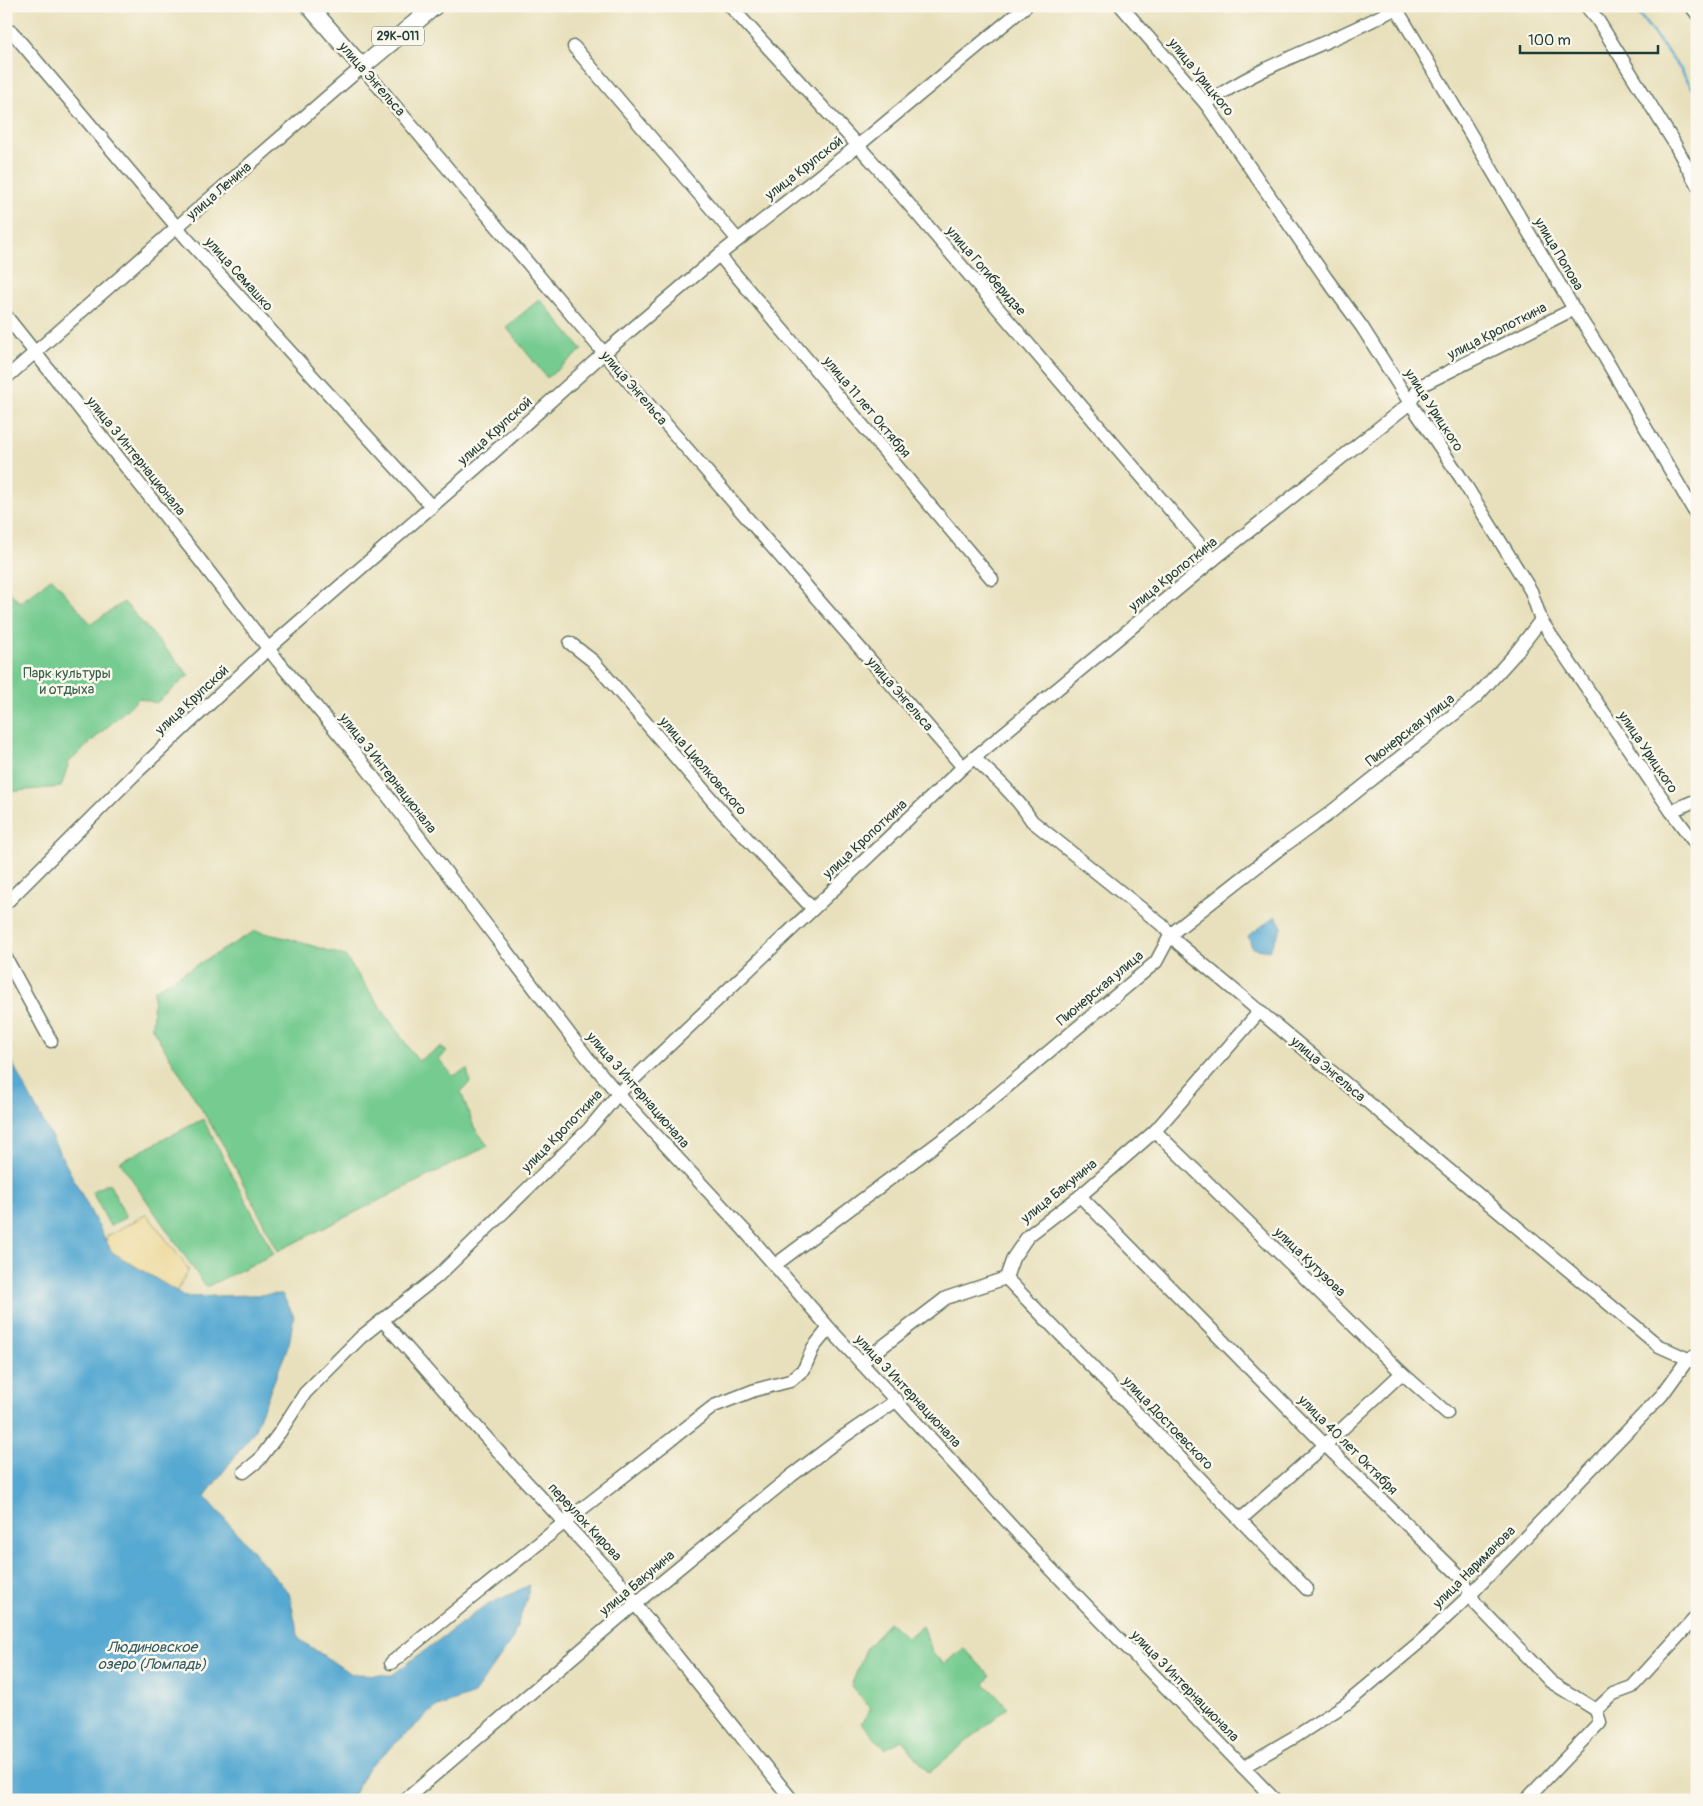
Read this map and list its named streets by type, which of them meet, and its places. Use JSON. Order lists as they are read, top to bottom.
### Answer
{
  "streets": {
    "main road": ["29К-011", "улица Энгельса", "улица Ленина"],
    "street": [
      "улица Урицкого",
      "улица Крупской",
      "улица Попова",
      "улица Гогиберидзе",
      "улица Семашко",
      "улица Кропоткина",
      "улица 11 лет Октября",
      "улица 3 Интернационала",
      "Пионерская улица",
      "улица Циолковского",
      "улица Бакунина",
      "улица Кутузова",
      "улица Достоевского",
      "улица 40 лет Октября",
      "переулок Кирова",
      "улица Нариманова"
    ]
  },
  "crossings": [
    ["улица Урицкого", "улица Кропоткина"],
    ["улица Урицкого", "Пионерская улица"],
    ["улица Энгельса", "улица Крупской"],
    ["улица Энгельса", "улица Ленина"],
    ["улица Энгельса", "улица Кропоткина"],
    ["улица Энгельса", "Пионерская улица"],
    ["улица Энгельса", "улица Бакунина"],
    ["улица Энгельса", "улица Нариманова"],
    ["улица Крупской", "улица Гогиберидзе"],
    ["улица Крупской", "улица Семашко"],
    ["улица Крупской", "улица 11 лет Октября"],
    ["улица Крупской", "улица 3 Интернационала"],
    ["улица Ленина", "улица Семашко"],
    ["улица Ленина", "улица 3 Интернационала"],
    ["улица Попова", "улица Кропоткина"],
    ["улица Гогиберидзе", "улица Кропоткина"],
    ["улица Кропоткина", "улица 3 Интернационала"],
    ["улица Кропоткина", "улица Циолковского"],
    ["улица Кропоткина", "переулок Кирова"],
    ["улица 3 Интернационала", "Пионерская улица"],
    ["улица 3 Интернационала", "улица Бакунина"],
    ["улица 3 Интернационала", "улица Нариманова"],
    ["улица Бакунина", "улица Кутузова"],
    ["улица Бакунина", "улица Достоевского"],
    ["улица Бакунина", "улица 40 лет Октября"],
    ["улица Бакунина", "переулок Кирова"],
    ["улица 40 лет Октября", "улица Нариманова"]
  ],
  "water": ["Людиновское озеро (Ломпадь)"],
  "parks": ["Парк культуры и отдыха"],
  "scale_bar": "100 m"
}
